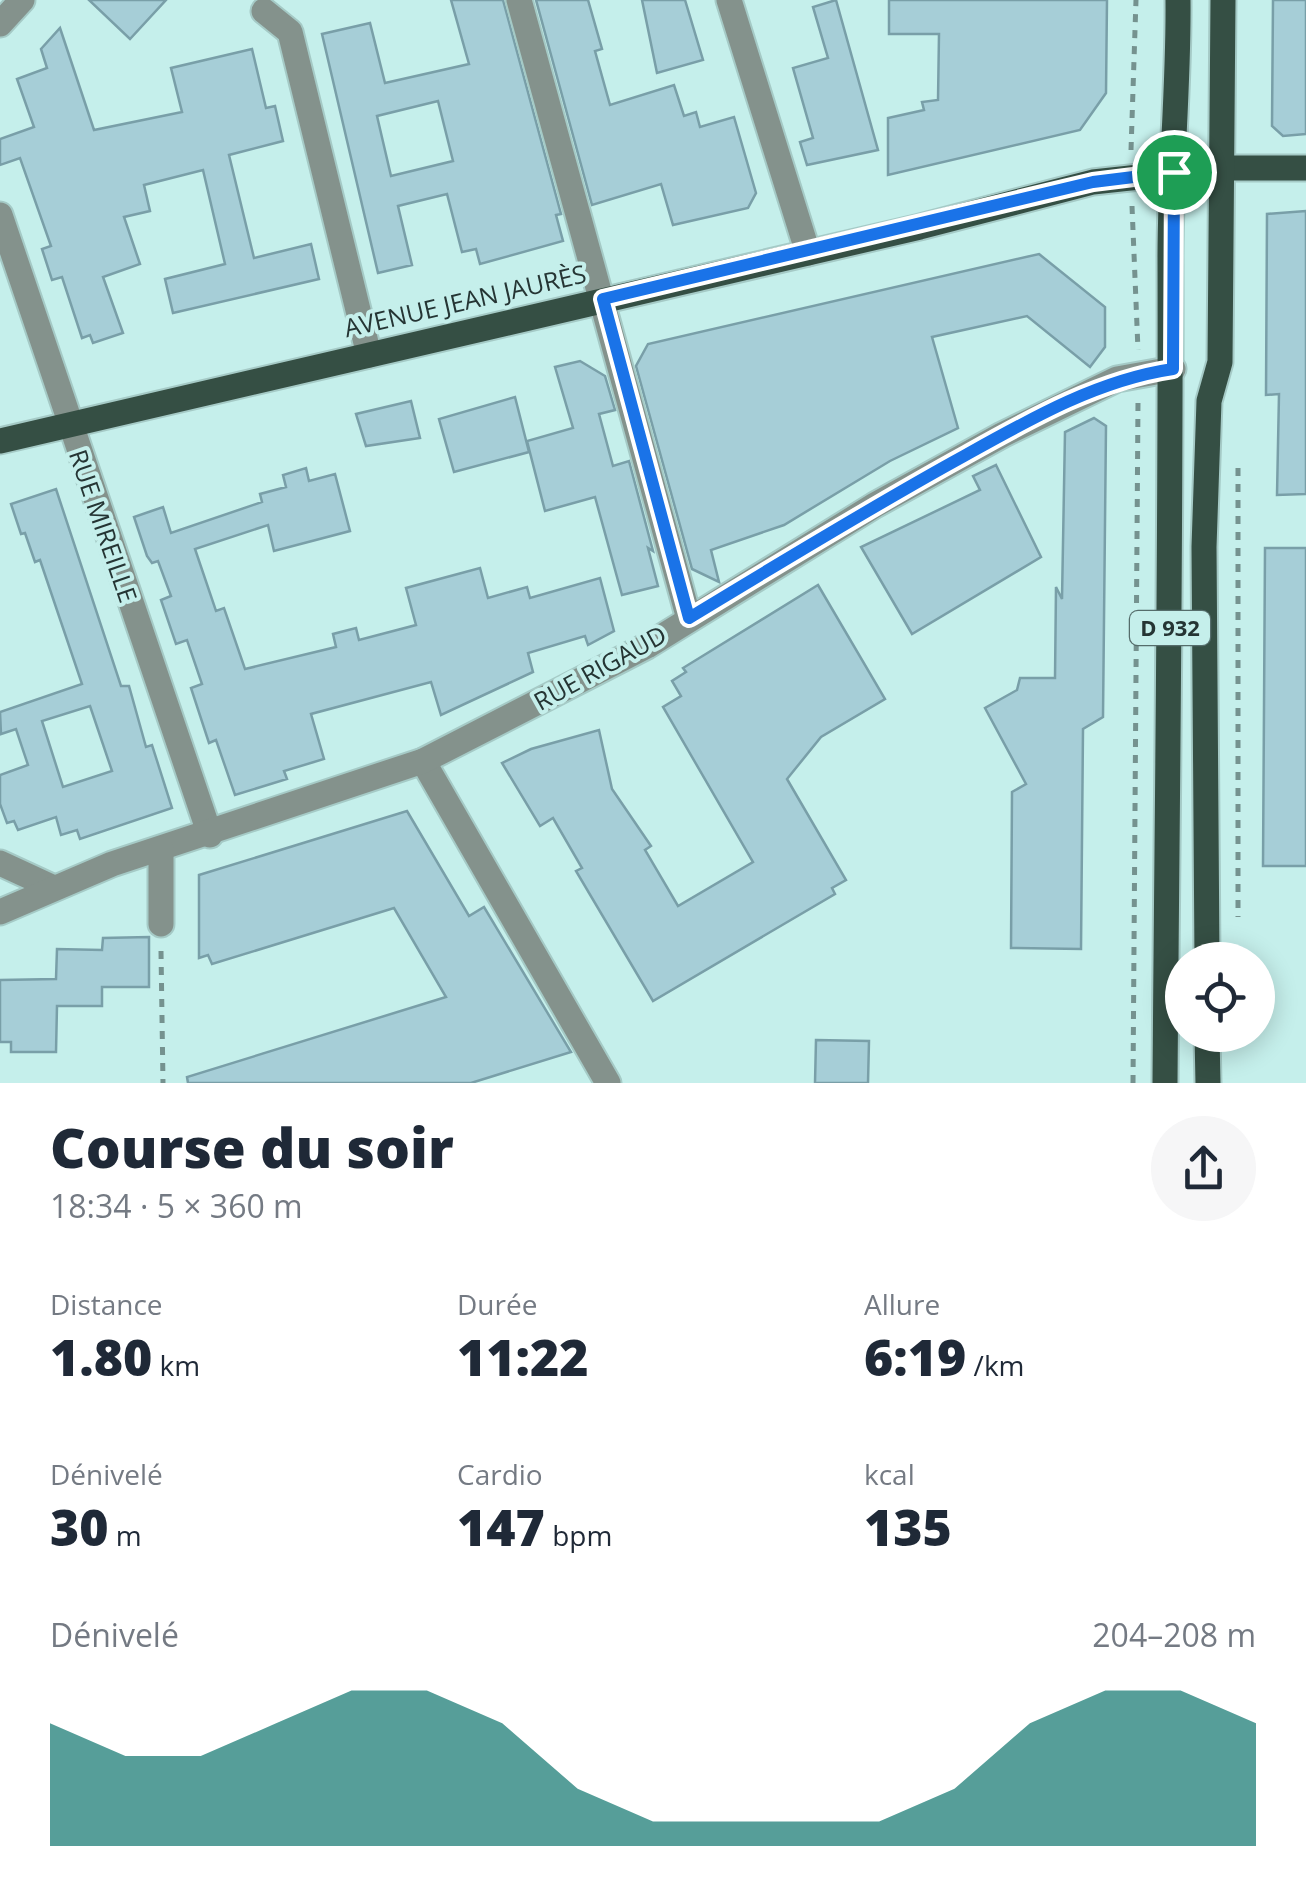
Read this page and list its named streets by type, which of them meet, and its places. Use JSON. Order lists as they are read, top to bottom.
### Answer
{
  "streets": {
    "main road": ["AVENUE JEAN JAURÈS", "D 932"],
    "street": ["RUE MIREILLE", "RUE RIGAUD"]
  },
  "crossings": [
    ["AVENUE JEAN JAURÈS", "RUE MIREILLE"],
    ["AVENUE JEAN JAURÈS", "D 932"],
    ["RUE MIREILLE", "RUE RIGAUD"],
    ["D 932", "RUE RIGAUD"]
  ],
  "page": {
    "heading": ["Course du soir", "18:34 · 5 × 360 m"],
    "stats": [
      ["Distance", "1.80 km"],
      ["Durée", "11:22"],
      ["Allure", "6:19 /km"],
      ["Dénivelé", "30 m"],
      ["Cardio", "147 bpm"],
      ["kcal", "135"]
    ],
    "chart": ["Dénivelé", "204–208 m"]
  }
}
